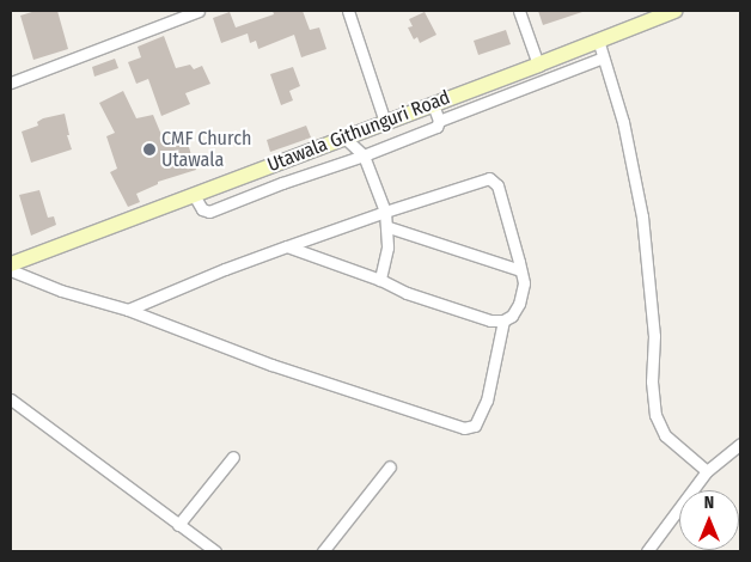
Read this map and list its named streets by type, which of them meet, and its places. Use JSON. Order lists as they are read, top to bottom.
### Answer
{
  "streets": {
    "street": ["Utawala Githunguri Road"]
  },
  "places": ["CMF Church Utawala"],
  "north": "top"
}
